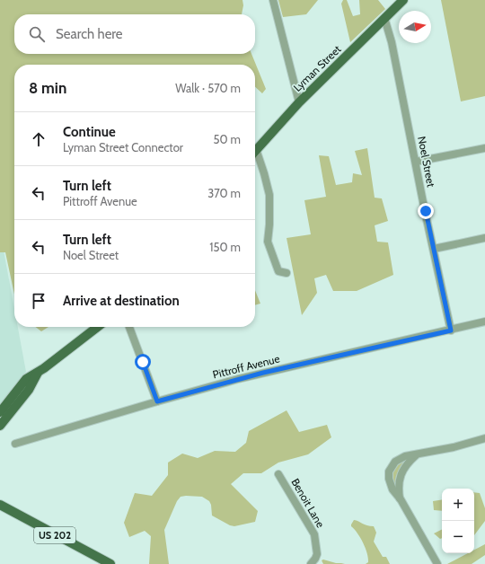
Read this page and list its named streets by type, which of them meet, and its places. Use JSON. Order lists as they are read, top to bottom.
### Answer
{
  "streets": {
    "main road": ["Lyman Street", "US 202"],
    "street": ["Noel Street", "Pittroff Avenue", "Benoit Lane"]
  },
  "crossings": [
    ["Lyman Street", "Noel Street"],
    ["Noel Street", "Pittroff Avenue"]
  ],
  "north": "right",
  "page": {
    "search": "Search here",
    "heading": ["8 min", "Walk · 570 m"],
    "list": [
      ["Continue", "Lyman Street Connector", "50 m"],
      ["Turn left", "Pittroff Avenue", "370 m"],
      ["Turn left", "Noel Street", "150 m"],
      "Arrive at destination"
    ],
    "map_buttons": ["+", "−"]
  }
}
